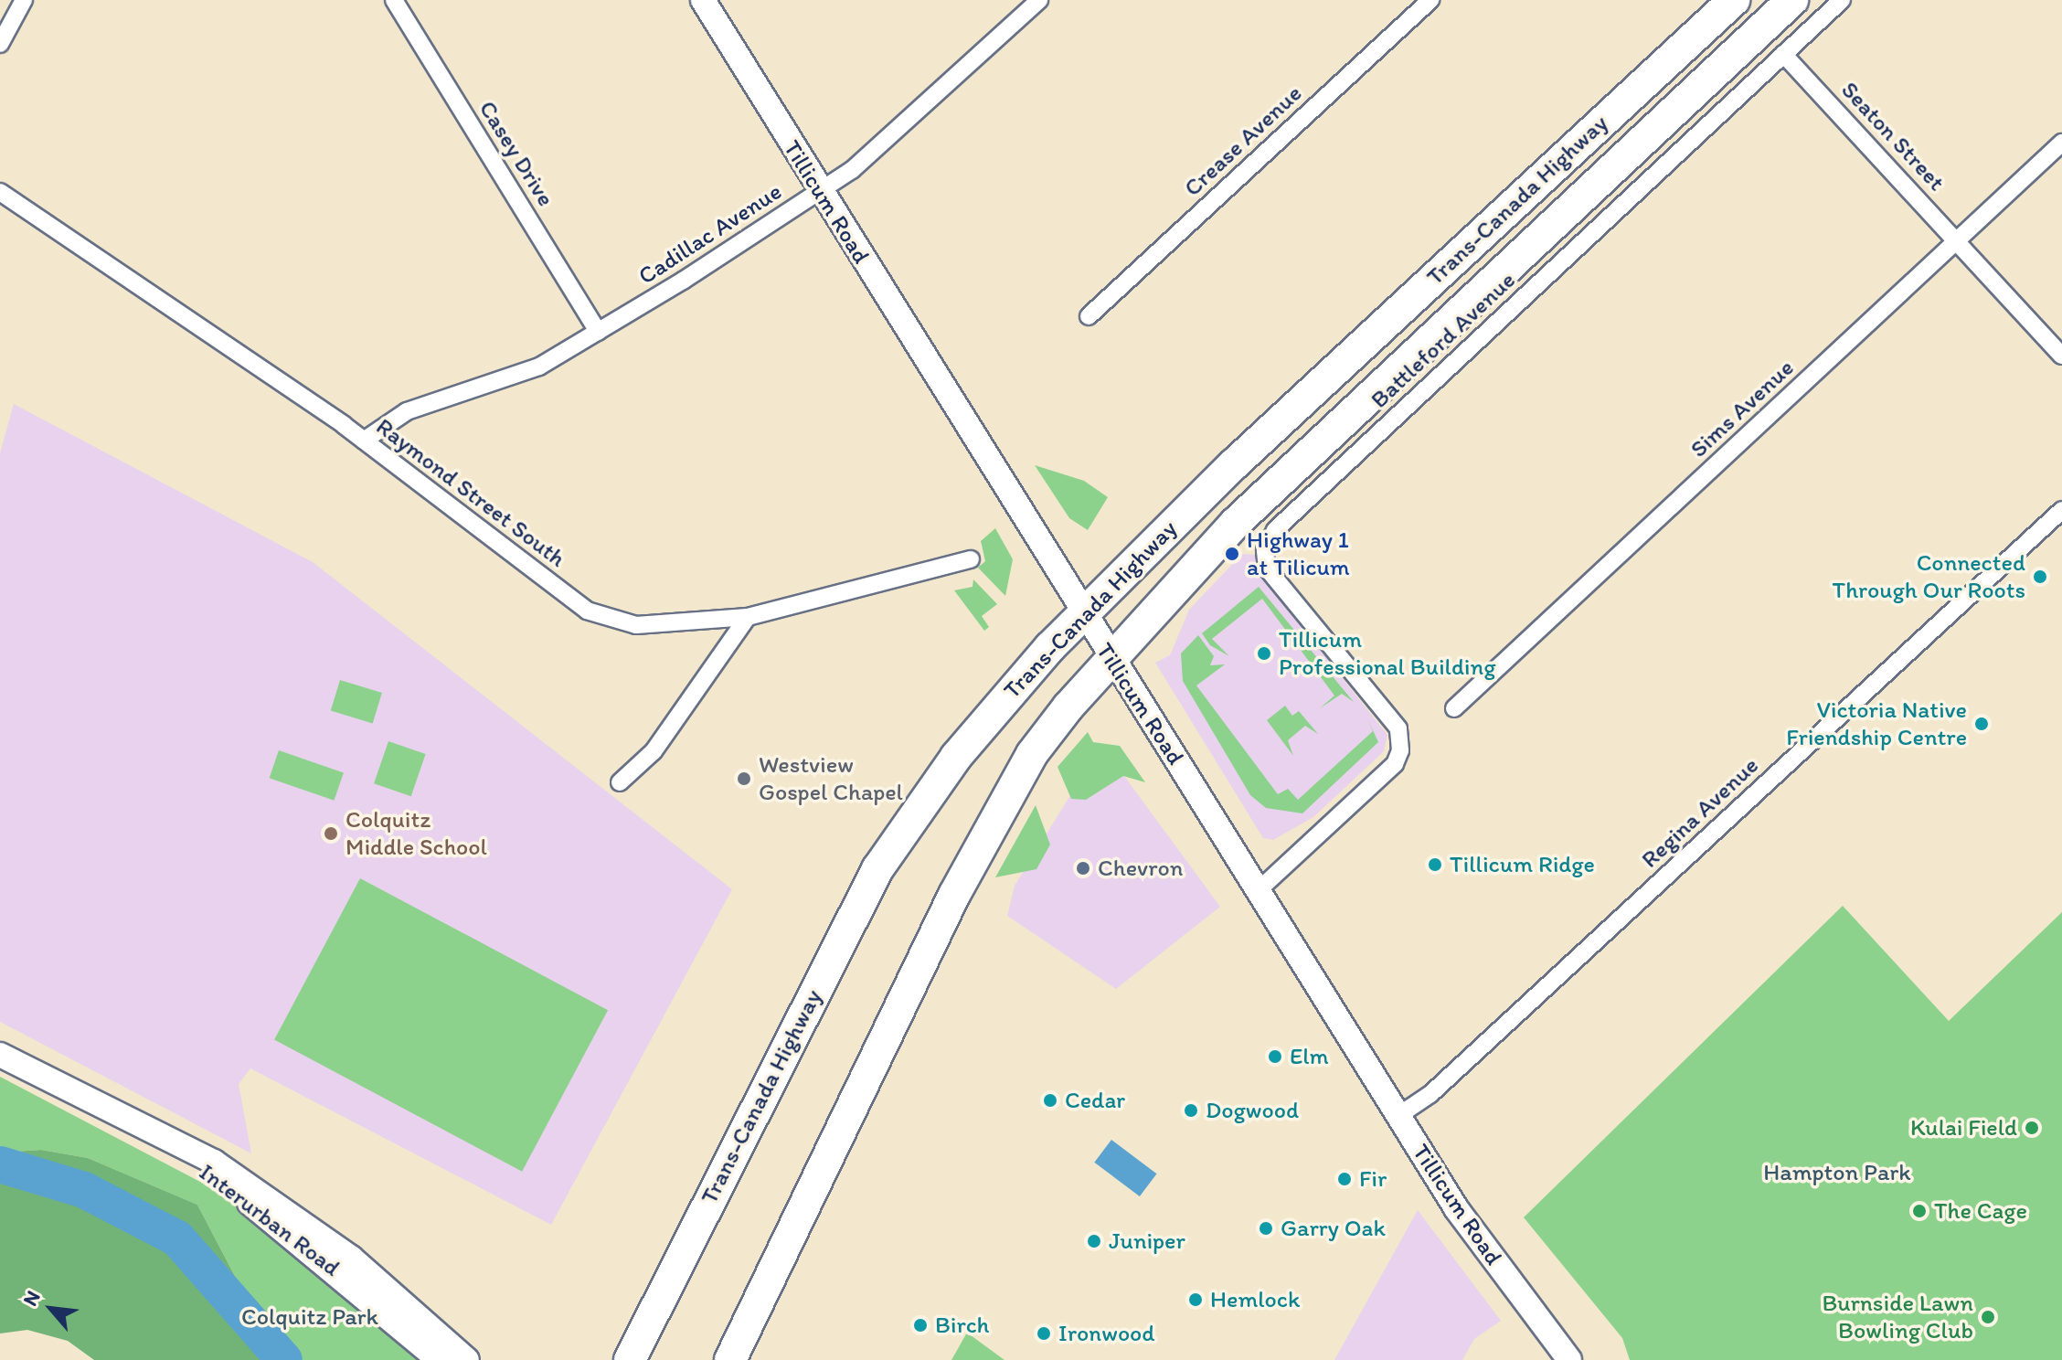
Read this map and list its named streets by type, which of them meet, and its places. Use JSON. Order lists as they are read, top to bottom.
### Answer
{
  "streets": {
    "highway": ["Trans-Canada Highway"],
    "main road": ["Tillicum Road"],
    "street": [
      "Seaton Street",
      "Crease Avenue",
      "Casey Drive",
      "Cadillac Avenue",
      "Battleford Avenue",
      "Sims Avenue",
      "Raymond Street South",
      "Regina Avenue"
    ]
  },
  "crossings": [
    ["Seaton Street", "Battleford Avenue"],
    ["Seaton Street", "Sims Avenue"],
    ["Casey Drive", "Cadillac Avenue"],
    ["Trans-Canada Highway", "Tillicum Road"],
    ["Tillicum Road", "Cadillac Avenue"],
    ["Tillicum Road", "Battleford Avenue"],
    ["Tillicum Road", "Regina Avenue"],
    ["Cadillac Avenue", "Raymond Street South"]
  ],
  "parks": ["Hampton Park", "Colquitz Park"],
  "places": [
    "Highway 1 at Tilicum",
    "Connected Through Our Roots",
    "Tillicum Professional Building",
    "Victoria Native Friendship Centre",
    "Westview Gospel Chapel",
    "Colquitz Middle School",
    "Tillicum Ridge",
    "Chevron",
    "Elm",
    "Cedar",
    "Dogwood",
    "Kulai Field",
    "Fir",
    "The Cage",
    "Garry Oak",
    "Juniper",
    "Hemlock",
    "Burnside Lawn Bowling Club",
    "Birch",
    "Ironwood"
  ],
  "north": "top left"
}
